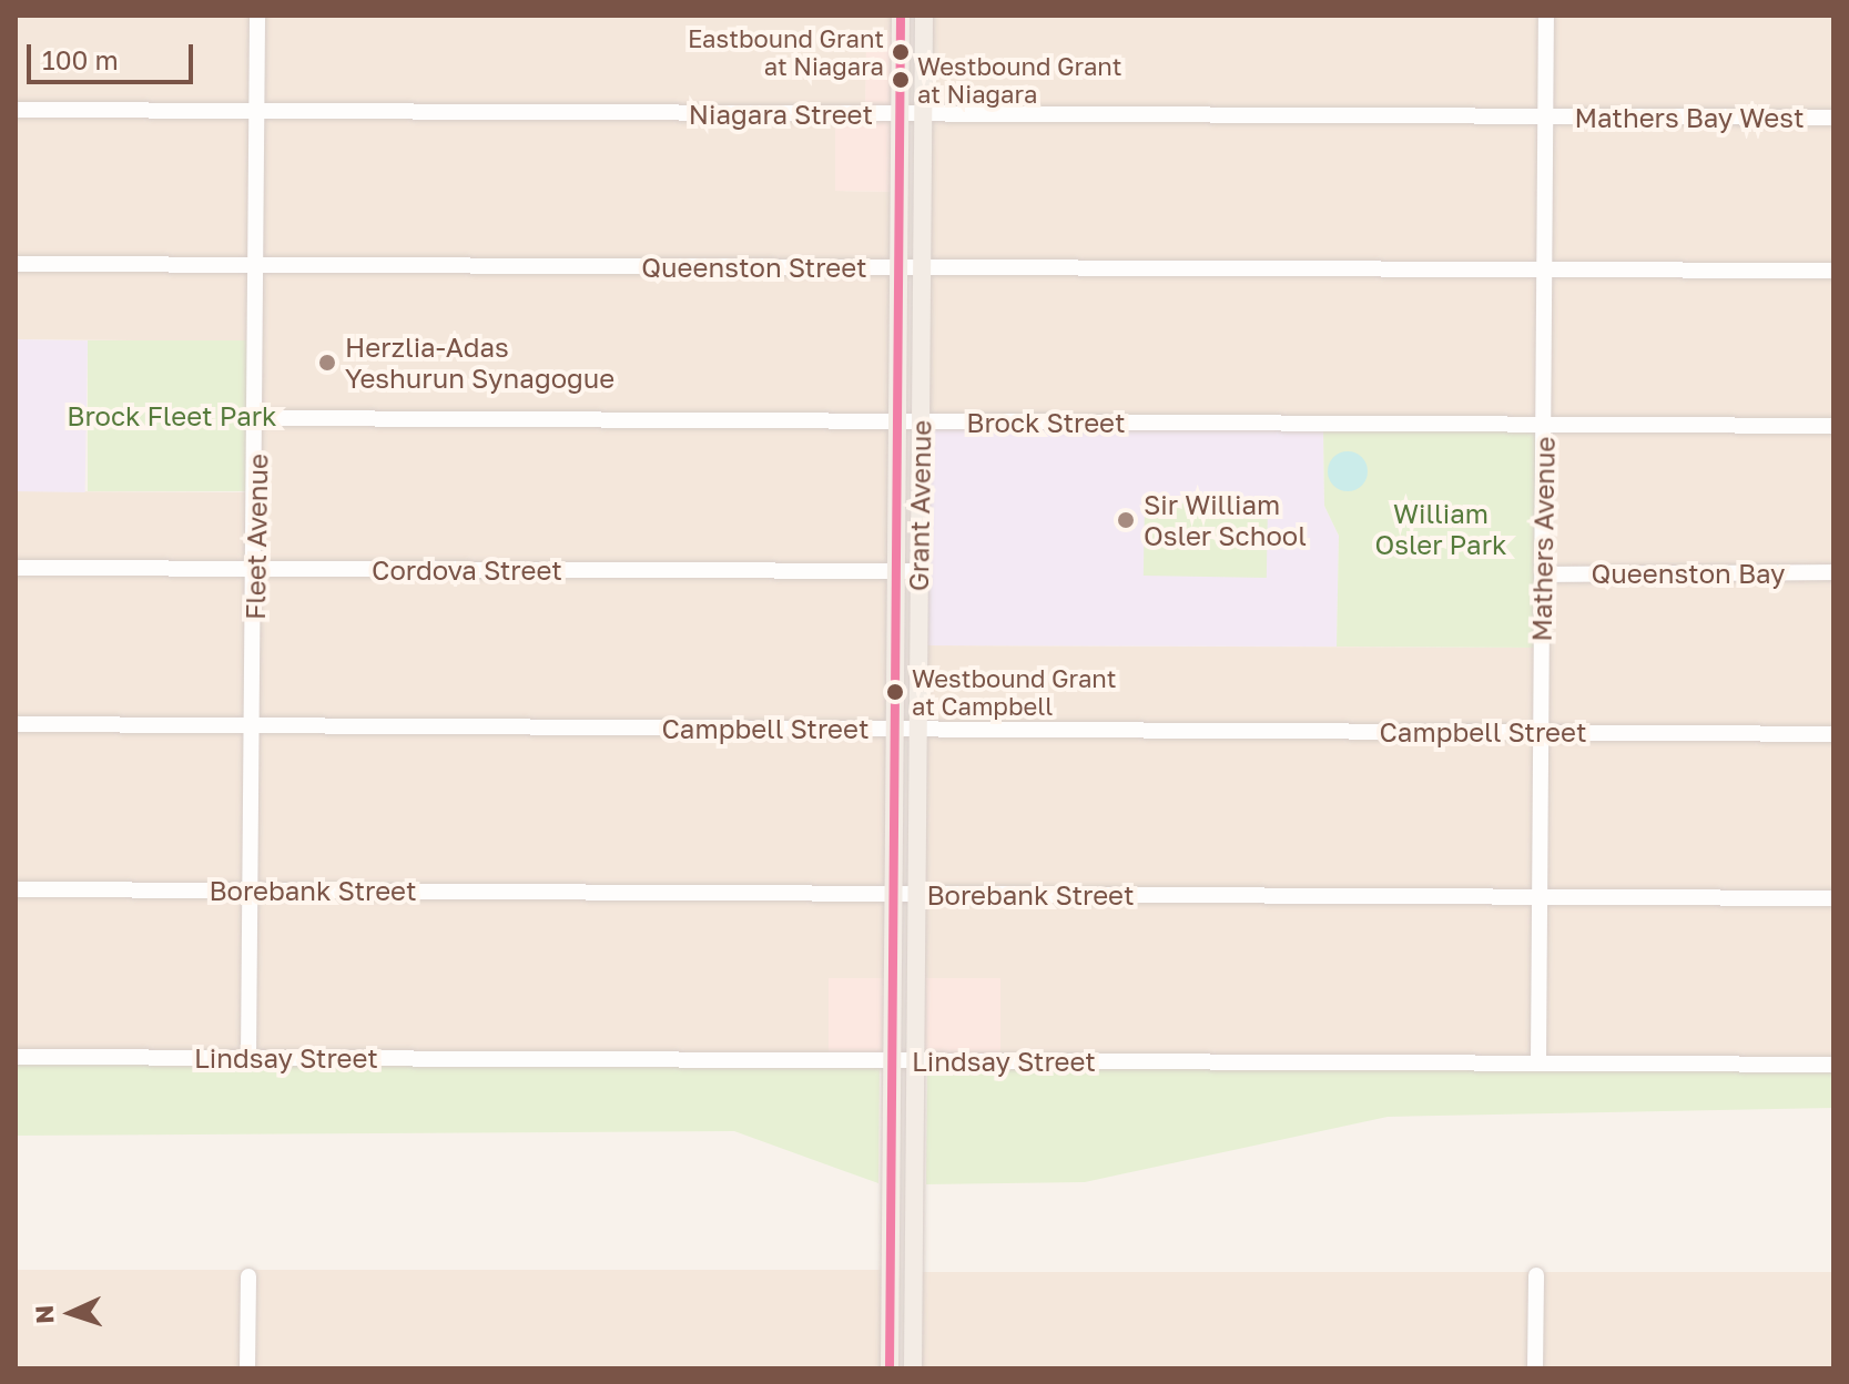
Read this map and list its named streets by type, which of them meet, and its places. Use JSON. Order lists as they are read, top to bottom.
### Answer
{
  "streets": {
    "main road": ["Grant Avenue"],
    "street": [
      "Niagara Street",
      "Mathers Bay West",
      "Queenston Street",
      "Brock Street",
      "Fleet Avenue",
      "Mathers Avenue",
      "Cordova Street",
      "Queenston Bay",
      "Campbell Street",
      "Borebank Street",
      "Lindsay Street"
    ]
  },
  "crossings": [
    ["Niagara Street", "Mathers Bay West"],
    ["Niagara Street", "Grant Avenue"],
    ["Niagara Street", "Fleet Avenue"],
    ["Niagara Street", "Mathers Avenue"],
    ["Mathers Bay West", "Mathers Avenue"],
    ["Queenston Street", "Grant Avenue"],
    ["Queenston Street", "Fleet Avenue"],
    ["Queenston Street", "Mathers Avenue"],
    ["Brock Street", "Grant Avenue"],
    ["Brock Street", "Fleet Avenue"],
    ["Brock Street", "Mathers Avenue"],
    ["Grant Avenue", "Cordova Street"],
    ["Grant Avenue", "Campbell Street"],
    ["Grant Avenue", "Borebank Street"],
    ["Grant Avenue", "Lindsay Street"],
    ["Fleet Avenue", "Cordova Street"],
    ["Fleet Avenue", "Campbell Street"],
    ["Fleet Avenue", "Borebank Street"],
    ["Fleet Avenue", "Lindsay Street"],
    ["Mathers Avenue", "Queenston Bay"],
    ["Mathers Avenue", "Campbell Street"],
    ["Mathers Avenue", "Borebank Street"],
    ["Mathers Avenue", "Lindsay Street"]
  ],
  "parks": ["Brock Fleet Park", "William Osler Park"],
  "places": [
    "Eastbound Grant at Niagara",
    "Westbound Grant at Niagara",
    "Herzlia-Adas Yeshurun Synagogue",
    "Sir William Osler School",
    "Westbound Grant at Campbell"
  ],
  "scale_bar": "100 m",
  "north": "left"
}
